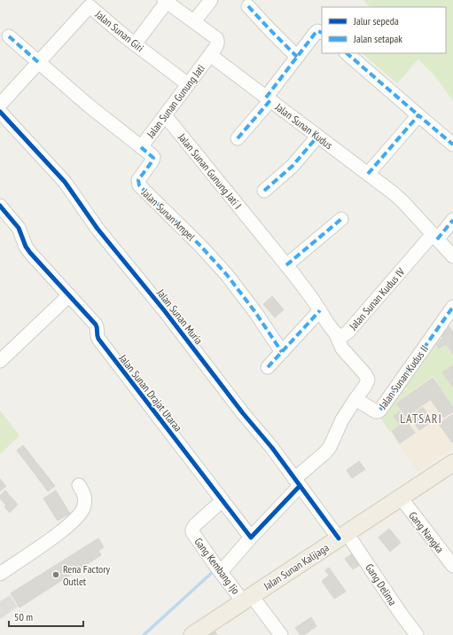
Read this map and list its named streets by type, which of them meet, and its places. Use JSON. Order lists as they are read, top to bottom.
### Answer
{
  "streets": {
    "main road": ["Jalan Sunan Kalijaga"],
    "street": [
      "Jalan Sunan Giri",
      "Jalan Sunan Gunung Jati",
      "Jalan Sunan Kudus",
      "Jalan Sunan Gunung Jati I",
      "Jalan Sunan Ampel",
      "Jalan Sunan Kudus IV",
      "Jalan Sunan Muria",
      "Jalan Sunan Kudus II",
      "Jalan Sunan Drajat Utaraa",
      "Gang Nangka",
      "Gang Kembang Ijo",
      "Gang Delima"
    ]
  },
  "crossings": [
    ["Jalan Sunan Giri", "Jalan Sunan Gunung Jati"],
    ["Jalan Sunan Giri", "Jalan Sunan Ampel"],
    ["Jalan Sunan Gunung Jati", "Jalan Sunan Kudus"],
    ["Jalan Sunan Gunung Jati", "Jalan Sunan Gunung Jati I"],
    ["Jalan Sunan Gunung Jati", "Jalan Sunan Ampel"],
    ["Jalan Sunan Kudus", "Jalan Sunan Kudus IV"],
    ["Jalan Sunan Gunung Jati I", "Jalan Sunan Kudus IV"],
    ["Jalan Sunan Muria", "Jalan Sunan Kalijaga"],
    ["Jalan Sunan Muria", "Gang Delima"],
    ["Jalan Sunan Drajat Utaraa", "Gang Kembang Ijo"],
    ["Gang Nangka", "Jalan Sunan Kalijaga"],
    ["Gang Kembang Ijo", "Jalan Sunan Kalijaga"],
    ["Jalan Sunan Kalijaga", "Gang Delima"]
  ],
  "districts": ["LATSARI"],
  "places": ["Rena Factory Outlet"],
  "legend": ["Jalur sepeda", "Jalan setapak"],
  "scale_bar": "50 m"
}
